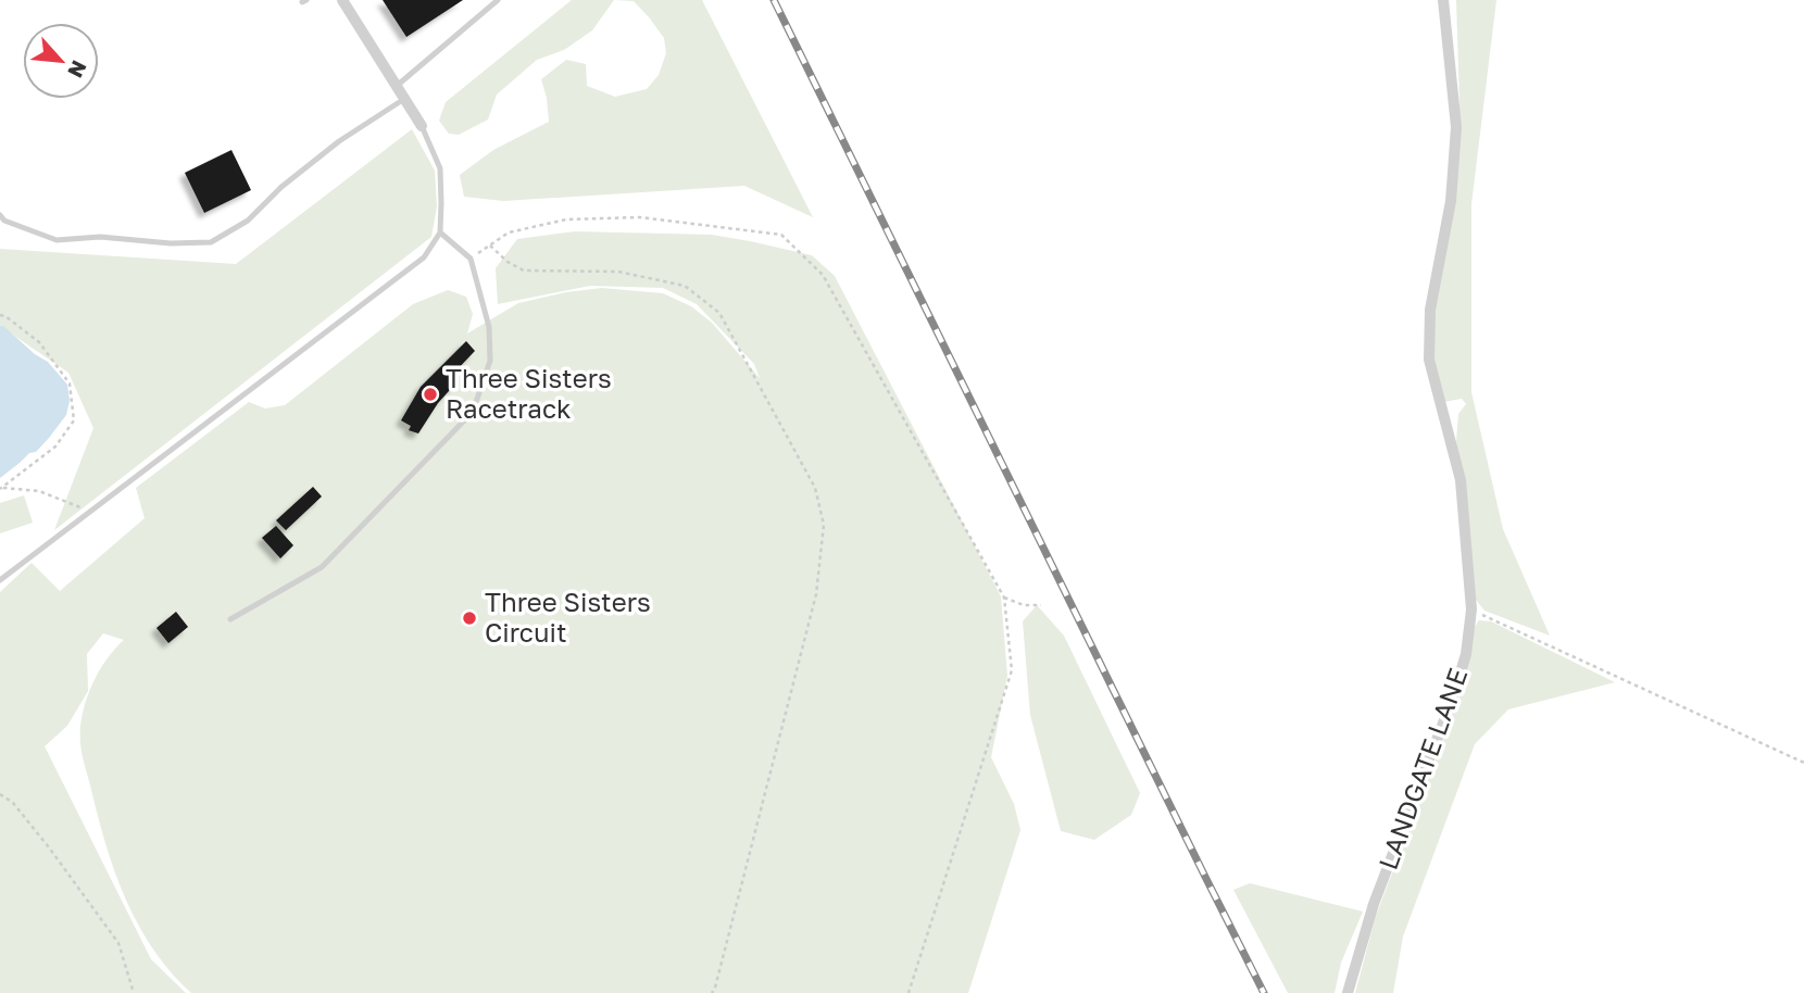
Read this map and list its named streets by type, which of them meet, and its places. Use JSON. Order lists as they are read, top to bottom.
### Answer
{
  "streets": {
    "street": ["LANDGATE LANE"]
  },
  "places": ["Three Sisters Racetrack", "Three Sisters Circuit"],
  "north": "bottom right"
}
